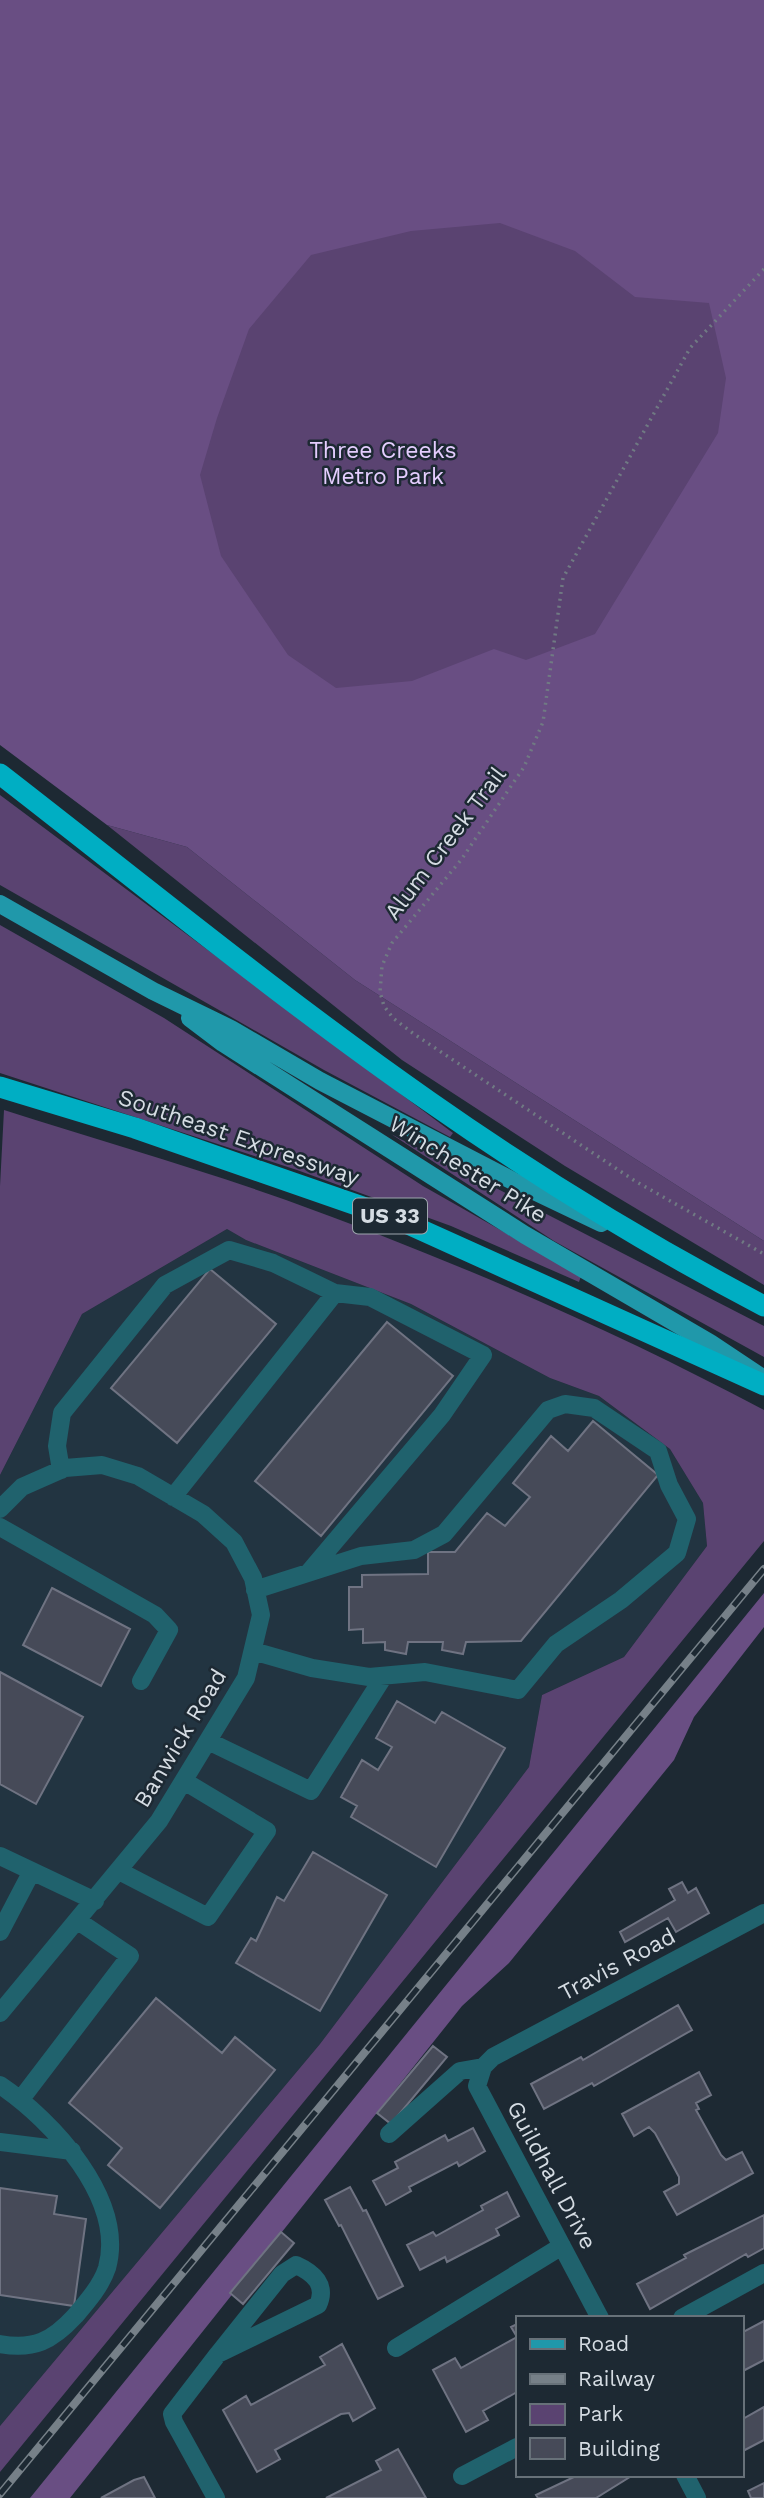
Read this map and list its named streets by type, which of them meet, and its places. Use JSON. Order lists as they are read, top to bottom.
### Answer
{
  "streets": {
    "highway": ["Southeast Expressway", "US 33"],
    "main road": ["Winchester Pike"],
    "street": ["Banwick Road", "Travis Road", "Guildhall Drive"],
    "path": ["Alum Creek Trail"]
  },
  "crossings": [
    ["Travis Road", "Guildhall Drive"]
  ],
  "parks": ["Three Creeks Metro Park"],
  "legend": [
    "Road",
    "Railway",
    "Park",
    "Building"
  ]
}
